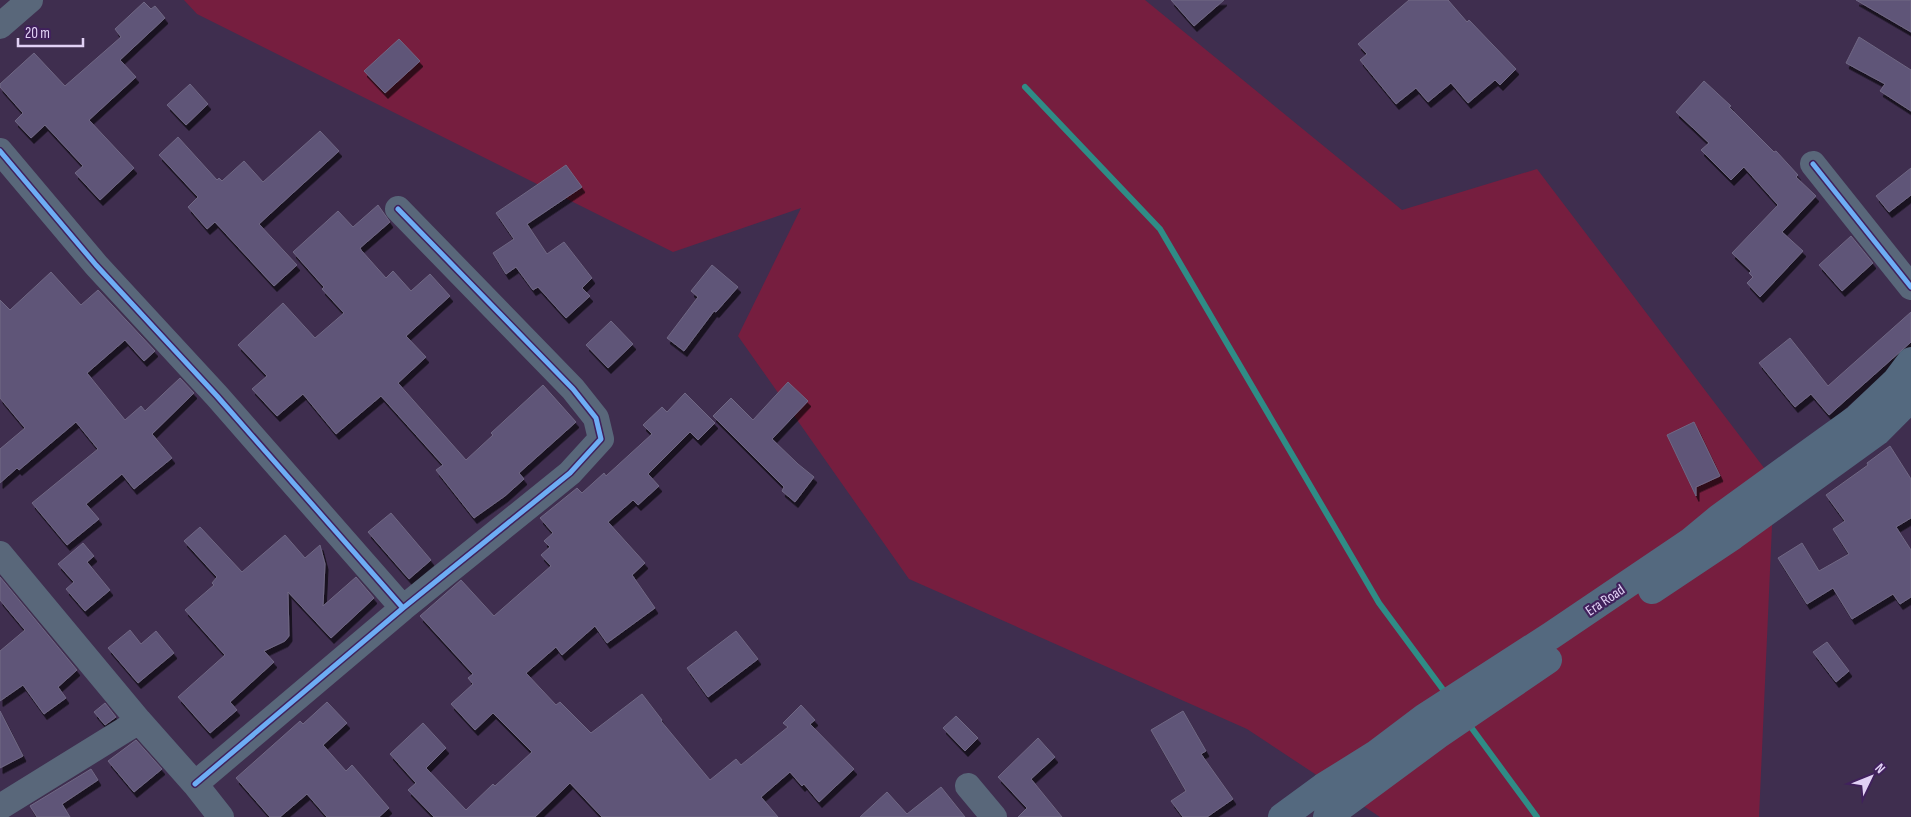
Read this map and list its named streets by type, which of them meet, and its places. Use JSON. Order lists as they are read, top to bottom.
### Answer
{
  "streets": {
    "main road": ["Era Road"]
  },
  "scale_bar": "20 m",
  "north": "top right"
}
